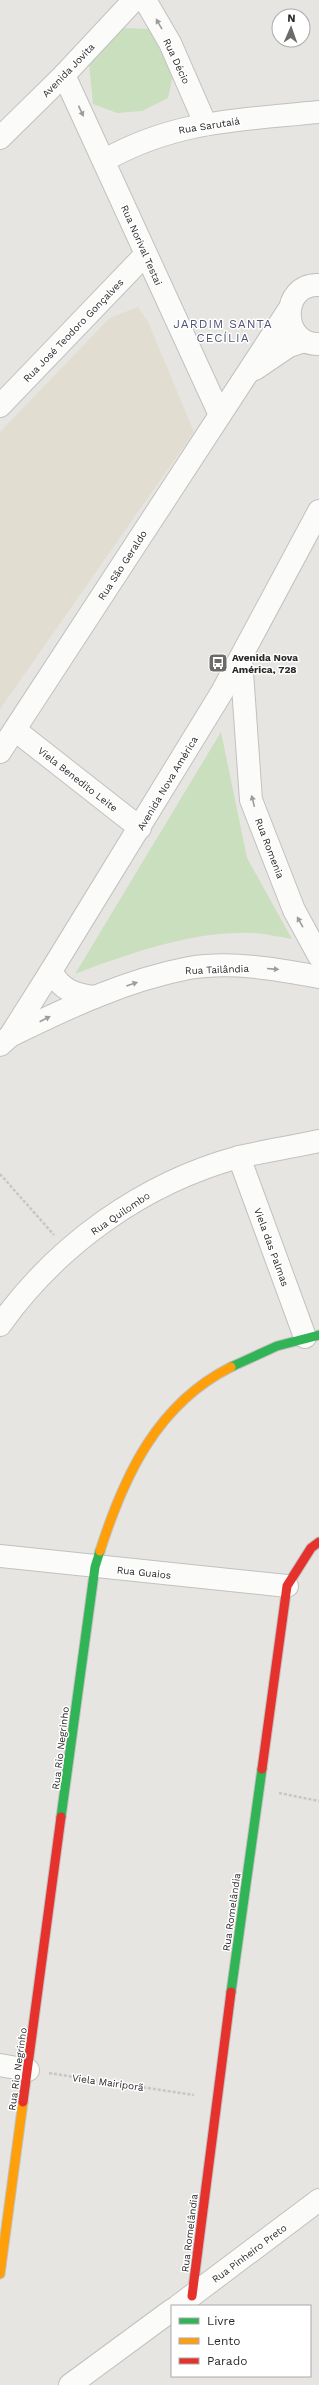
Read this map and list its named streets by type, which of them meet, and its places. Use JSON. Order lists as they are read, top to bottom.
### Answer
{
  "streets": {
    "street": [
      "Rua Décio",
      "Avenida Jovita",
      "Rua Sarutaiá",
      "Rua Norival Testai",
      "Rua José Teodoro Gonçalves",
      "Rua São Geraldo",
      "Viela Benedito Leite",
      "Avenida Nova América",
      "Rua Romenia",
      "Rua Tailândia",
      "Rua Quilombo",
      "Viela das Palmas",
      "Rua Guaios",
      "Rua Rio Negrinho",
      "Rua Romelândia",
      "Rua Pinheiro Preto"
    ],
    "path": ["Viela Mairiporã"]
  },
  "crossings": [
    ["Rua Décio", "Rua Sarutaiá"],
    ["Avenida Jovita", "Rua Norival Testai"],
    ["Rua Sarutaiá", "Rua Norival Testai"],
    ["Rua Norival Testai", "Rua José Teodoro Gonçalves"],
    ["Rua Norival Testai", "Rua São Geraldo"],
    ["Rua São Geraldo", "Viela Benedito Leite"],
    ["Viela Benedito Leite", "Avenida Nova América"],
    ["Avenida Nova América", "Rua Romenia"],
    ["Avenida Nova América", "Rua Tailândia"],
    ["Rua Quilombo", "Viela das Palmas"],
    ["Viela das Palmas", "Rua Rio Negrinho"],
    ["Rua Guaios", "Rua Rio Negrinho"],
    ["Rua Guaios", "Rua Romelândia"],
    ["Rua Rio Negrinho", "Viela Mairiporã"],
    ["Rua Romelândia", "Viela Mairiporã"],
    ["Rua Romelândia", "Rua Pinheiro Preto"]
  ],
  "one_way": ["Rua Décio", "Rua Romenia", "Rua Tailândia"],
  "districts": ["JARDIM SANTA CECÍLIA"],
  "places": {
    "bus stop": ["Avenida Nova América, 728"]
  },
  "legend": ["Livre", "Lento", "Parado"],
  "north": "top"
}
